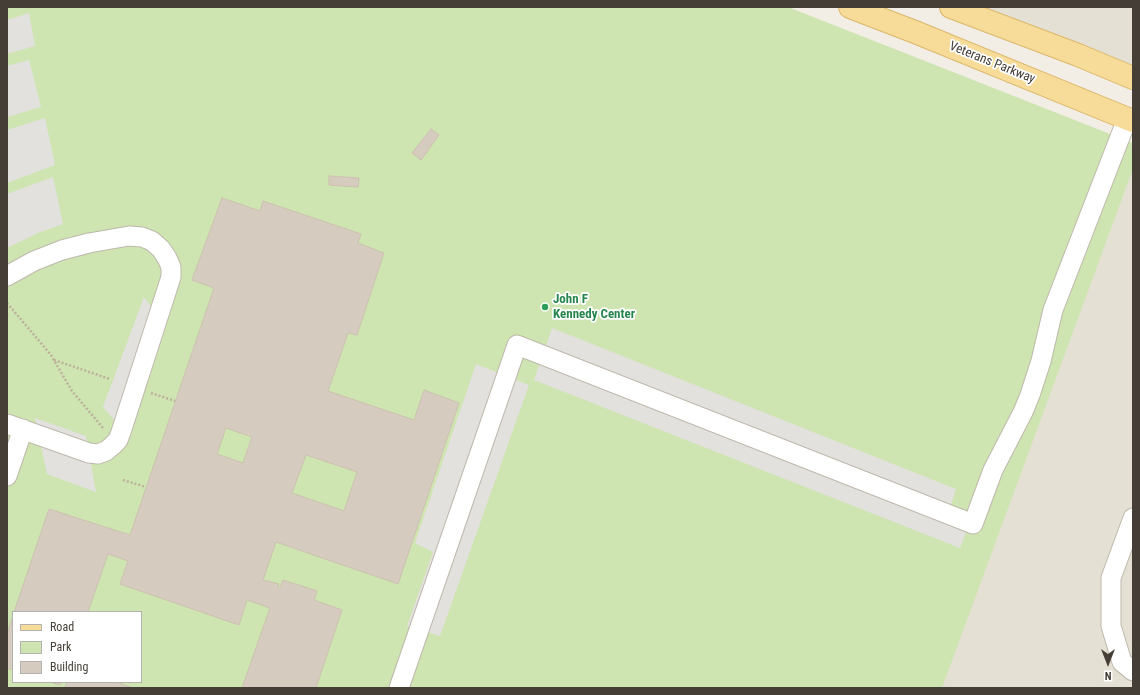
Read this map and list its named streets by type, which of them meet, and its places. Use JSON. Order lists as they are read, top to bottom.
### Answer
{
  "streets": {
    "main road": ["Veterans Parkway"]
  },
  "places": ["John F Kennedy Center"],
  "legend": ["Road", "Park", "Building"],
  "north": "bottom"
}
